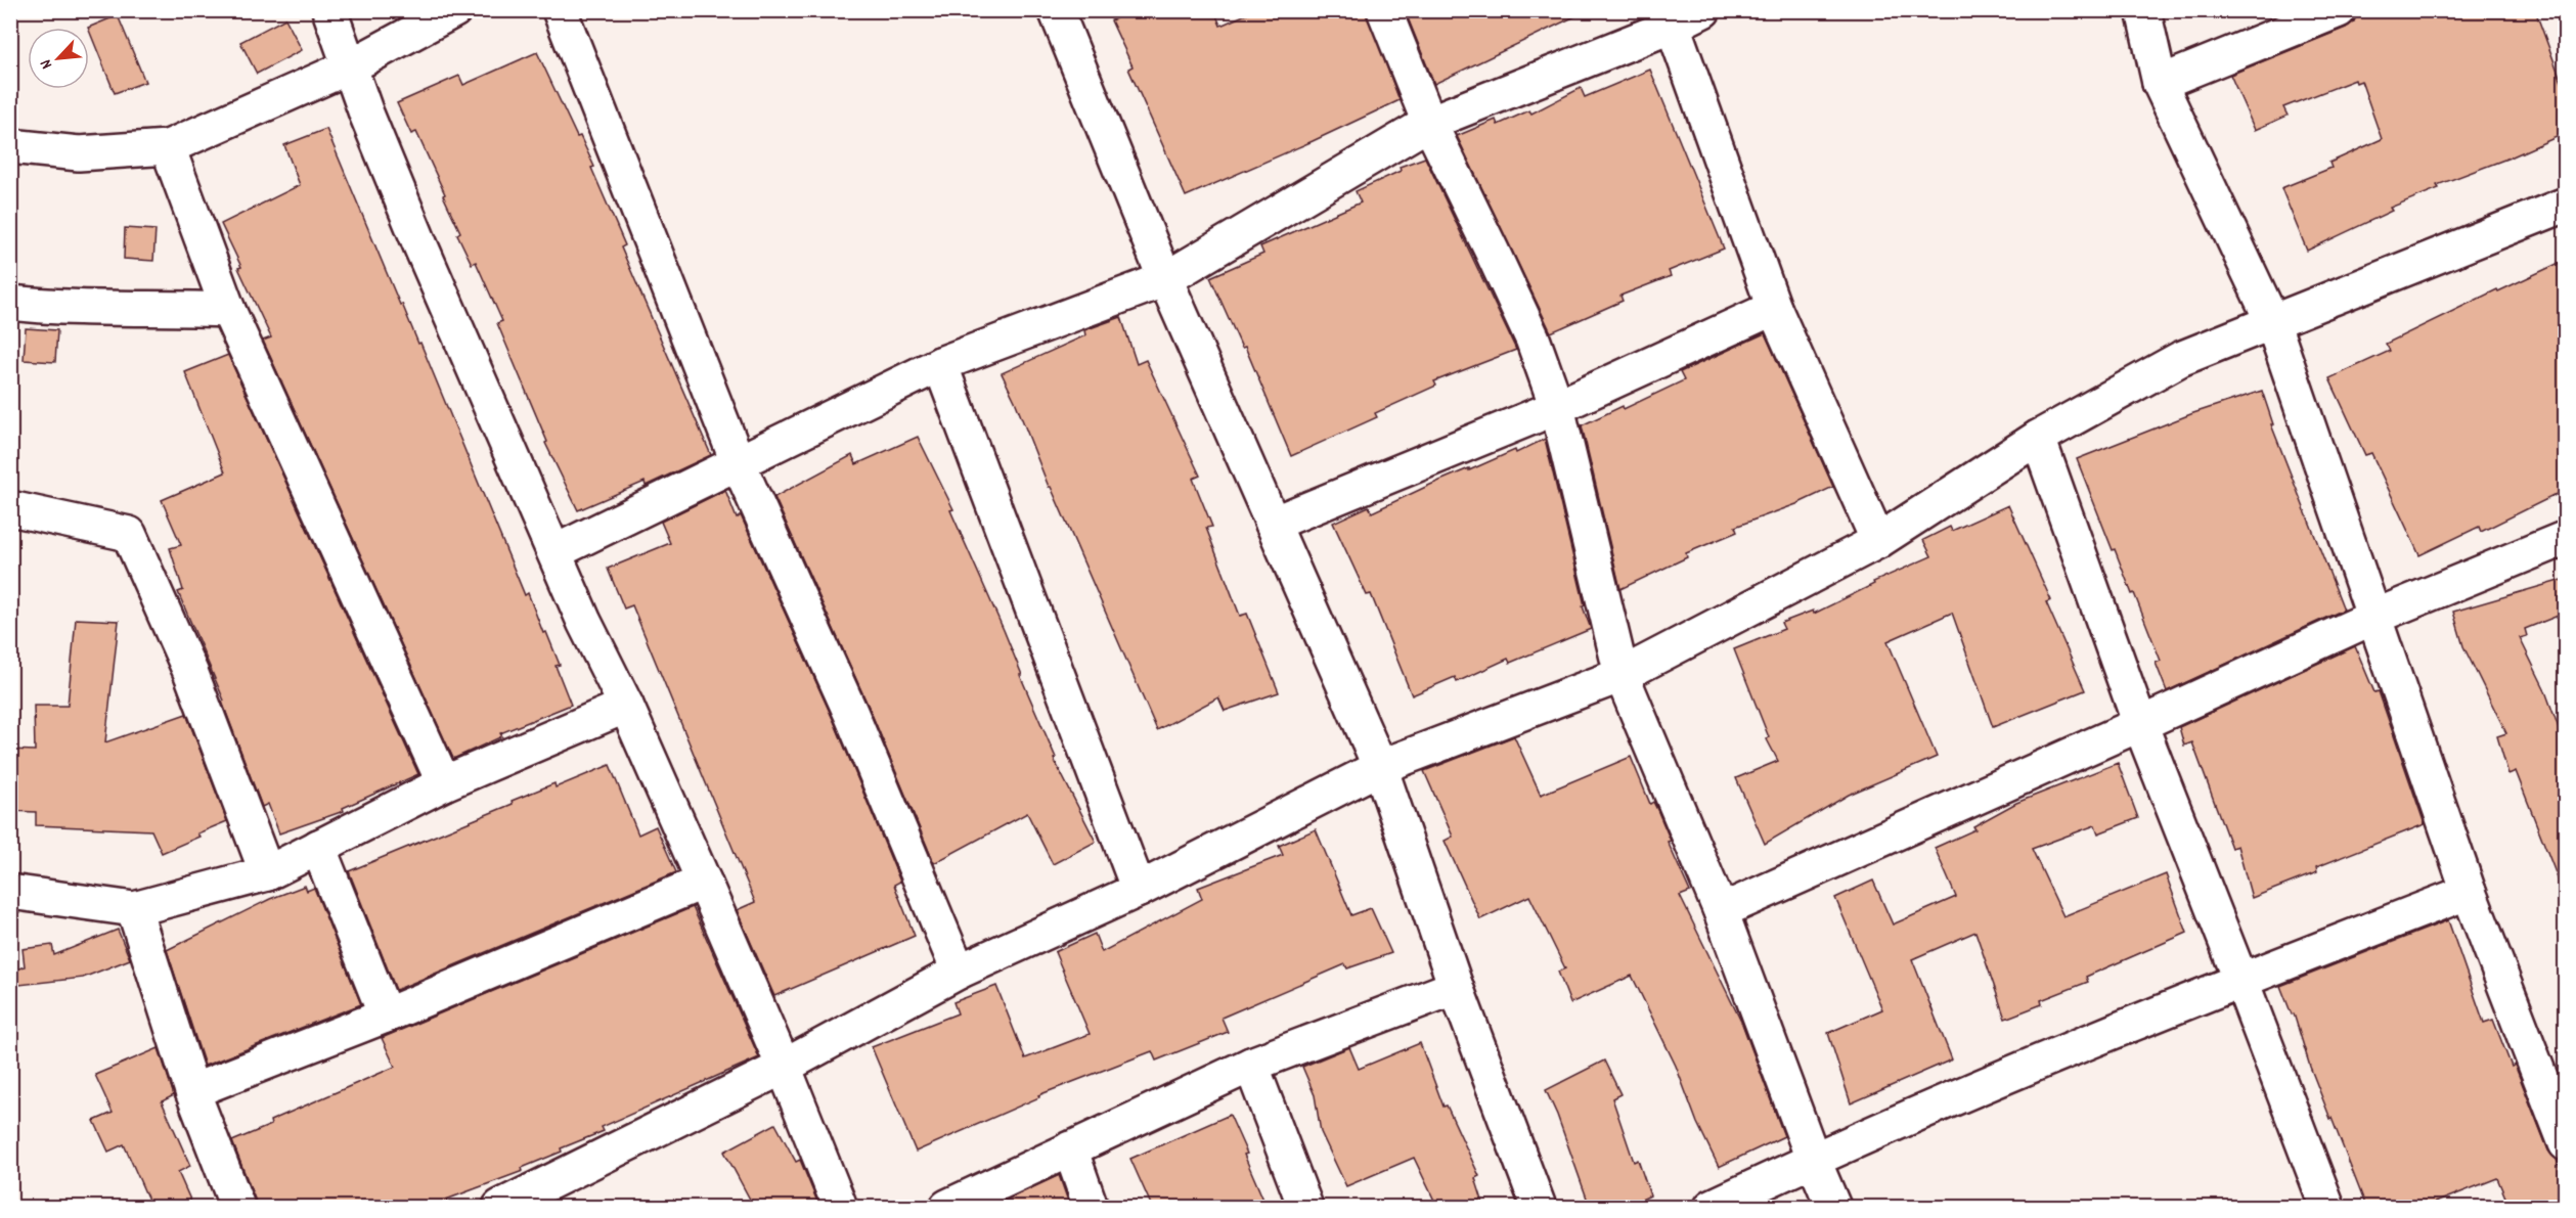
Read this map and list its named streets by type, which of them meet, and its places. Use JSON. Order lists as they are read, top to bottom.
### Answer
{
  "north": "bottom left"
}
